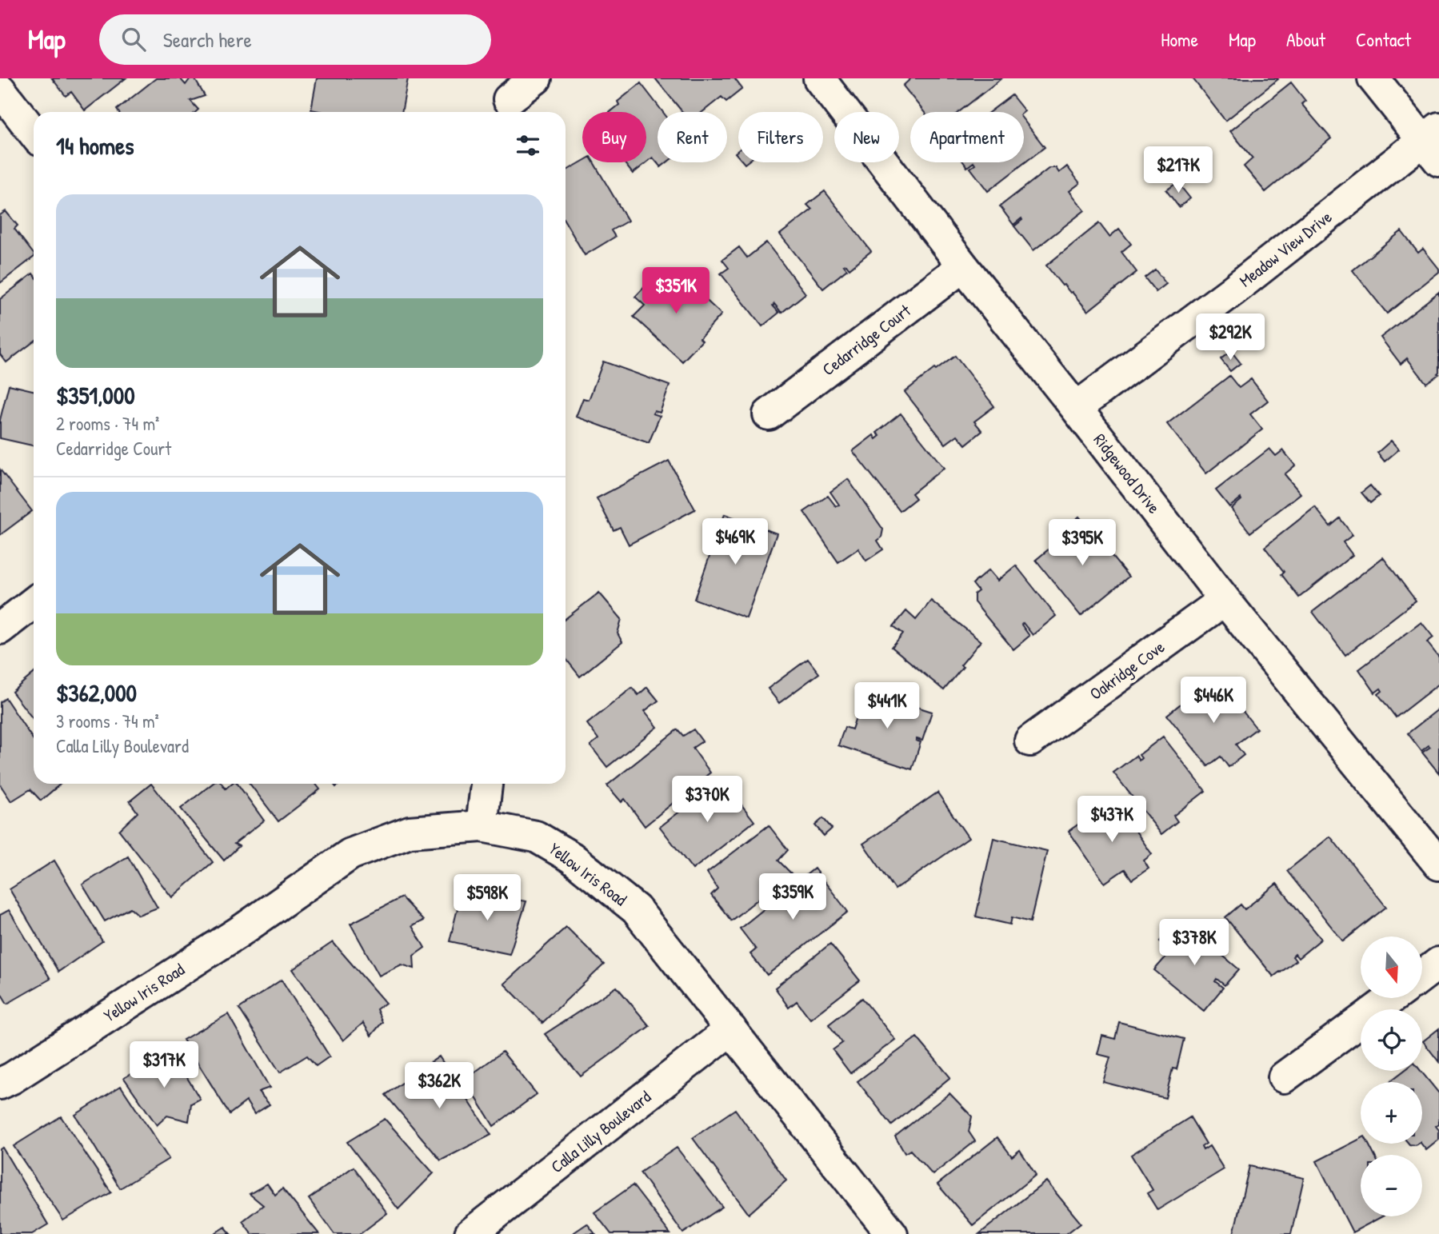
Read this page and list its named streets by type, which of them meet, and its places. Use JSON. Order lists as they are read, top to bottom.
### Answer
{
  "streets": {
    "street": [
      "Meadow View Drive",
      "Cedarridge Court",
      "Ridgewood Drive",
      "Oakridge Cove",
      "Yellow Iris Road",
      "Calla Lilly Boulevard"
    ]
  },
  "crossings": [
    ["Meadow View Drive", "Ridgewood Drive"],
    ["Cedarridge Court", "Ridgewood Drive"],
    ["Ridgewood Drive", "Oakridge Cove"],
    ["Yellow Iris Road", "Calla Lilly Boulevard"]
  ],
  "north": "bottom",
  "page": {
    "header": "Map",
    "search": "Search here",
    "nav": [
      "Home",
      "Map",
      "About",
      "Contact"
    ],
    "chip": [
      "Buy",
      "Rent",
      "Filters",
      "New",
      "Apartment"
    ],
    "heading": "14 homes",
    "price": [
      "$217K",
      "$351K",
      "$292K",
      "$469K",
      "$395K",
      "$446K",
      "$441K",
      "$370K",
      "$437K",
      "$359K",
      "$598K",
      "$378K",
      "$317K",
      "$362K"
    ],
    "list": [
      {
        "name": "$351,000",
        "note": "2 rooms · 74 m² · Cedarridge Court"
      },
      {
        "name": "$362,000",
        "note": "3 rooms · 74 m² · Calla Lilly Boulevard"
      }
    ],
    "map_buttons": ["+", "−"]
  }
}
